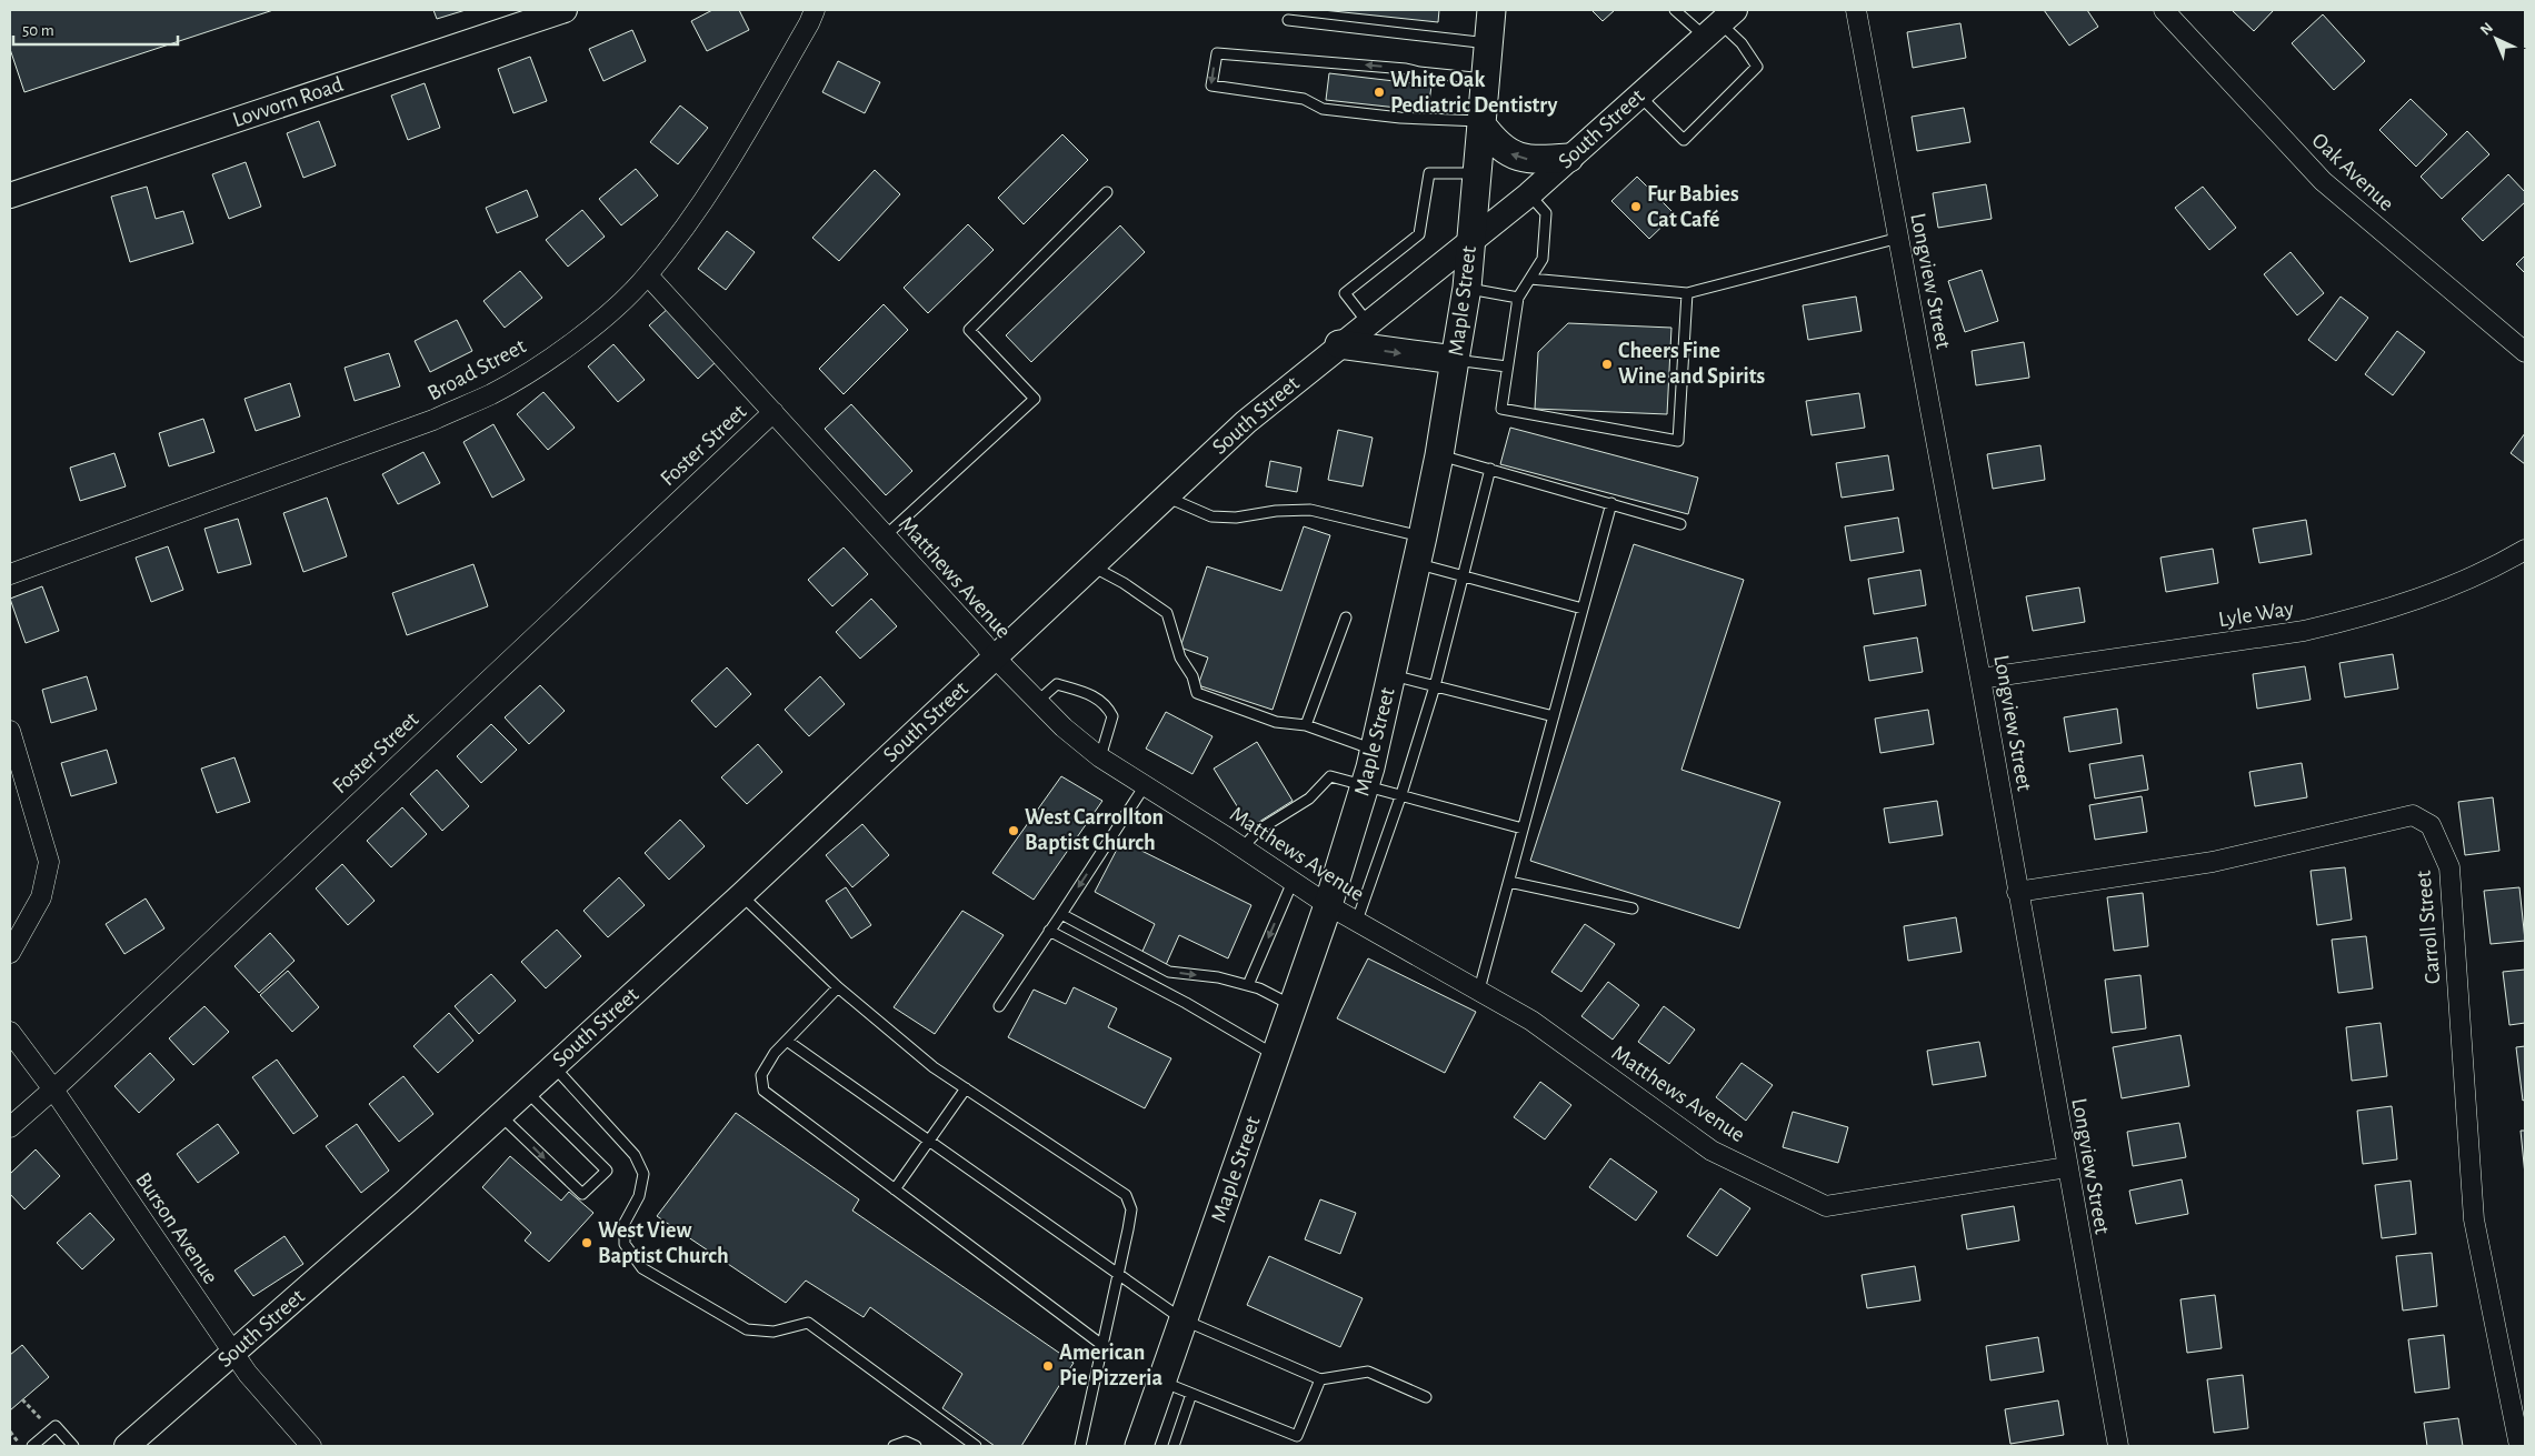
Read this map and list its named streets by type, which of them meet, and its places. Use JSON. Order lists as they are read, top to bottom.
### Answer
{
  "streets": {
    "main road": ["Maple Street"],
    "street": [
      "Lovvorn Road",
      "South Street",
      "Oak Avenue",
      "Longview Street",
      "Broad Street",
      "Foster Street",
      "Matthews Avenue",
      "Lyle Way",
      "Carroll Street",
      "Burson Avenue"
    ]
  },
  "crossings": [
    ["South Street", "Maple Street"],
    ["South Street", "Matthews Avenue"],
    ["South Street", "Burson Avenue"],
    ["Longview Street", "Matthews Avenue"],
    ["Longview Street", "Lyle Way"],
    ["Longview Street", "Carroll Street"],
    ["Maple Street", "Matthews Avenue"],
    ["Broad Street", "Matthews Avenue"],
    ["Foster Street", "Matthews Avenue"],
    ["Foster Street", "Burson Avenue"]
  ],
  "places": [
    "White Oak Pediatric Dentistry",
    "Fur Babies Cat Café",
    "Cheers Fine Wine and Spirits",
    "West Carrollton Baptist Church",
    "West View Baptist Church",
    "American Pie Pizzeria"
  ],
  "scale_bar": "50 m",
  "north": "top left"
}
